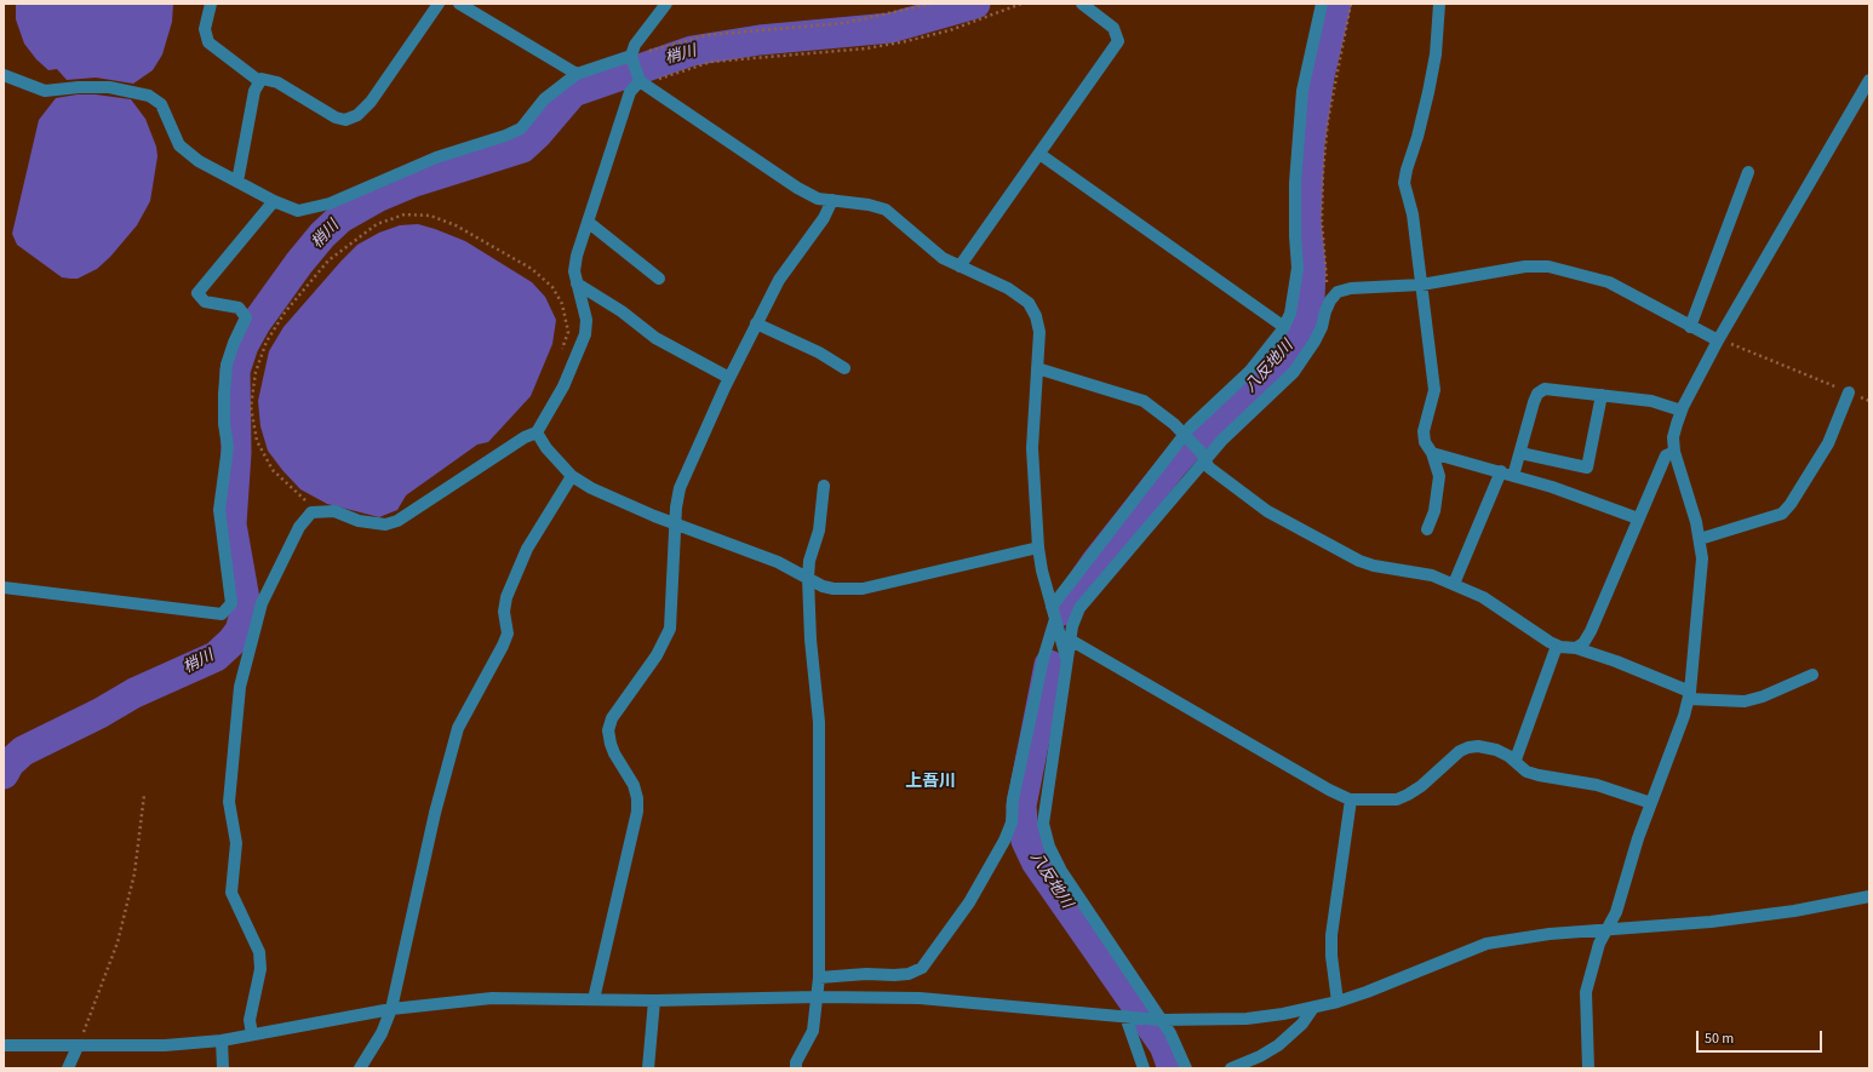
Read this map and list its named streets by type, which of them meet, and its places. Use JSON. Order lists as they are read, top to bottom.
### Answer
{
  "districts": ["上吾川"],
  "water": ["梢川", "八反地川"],
  "scale_bar": "50 m"
}
